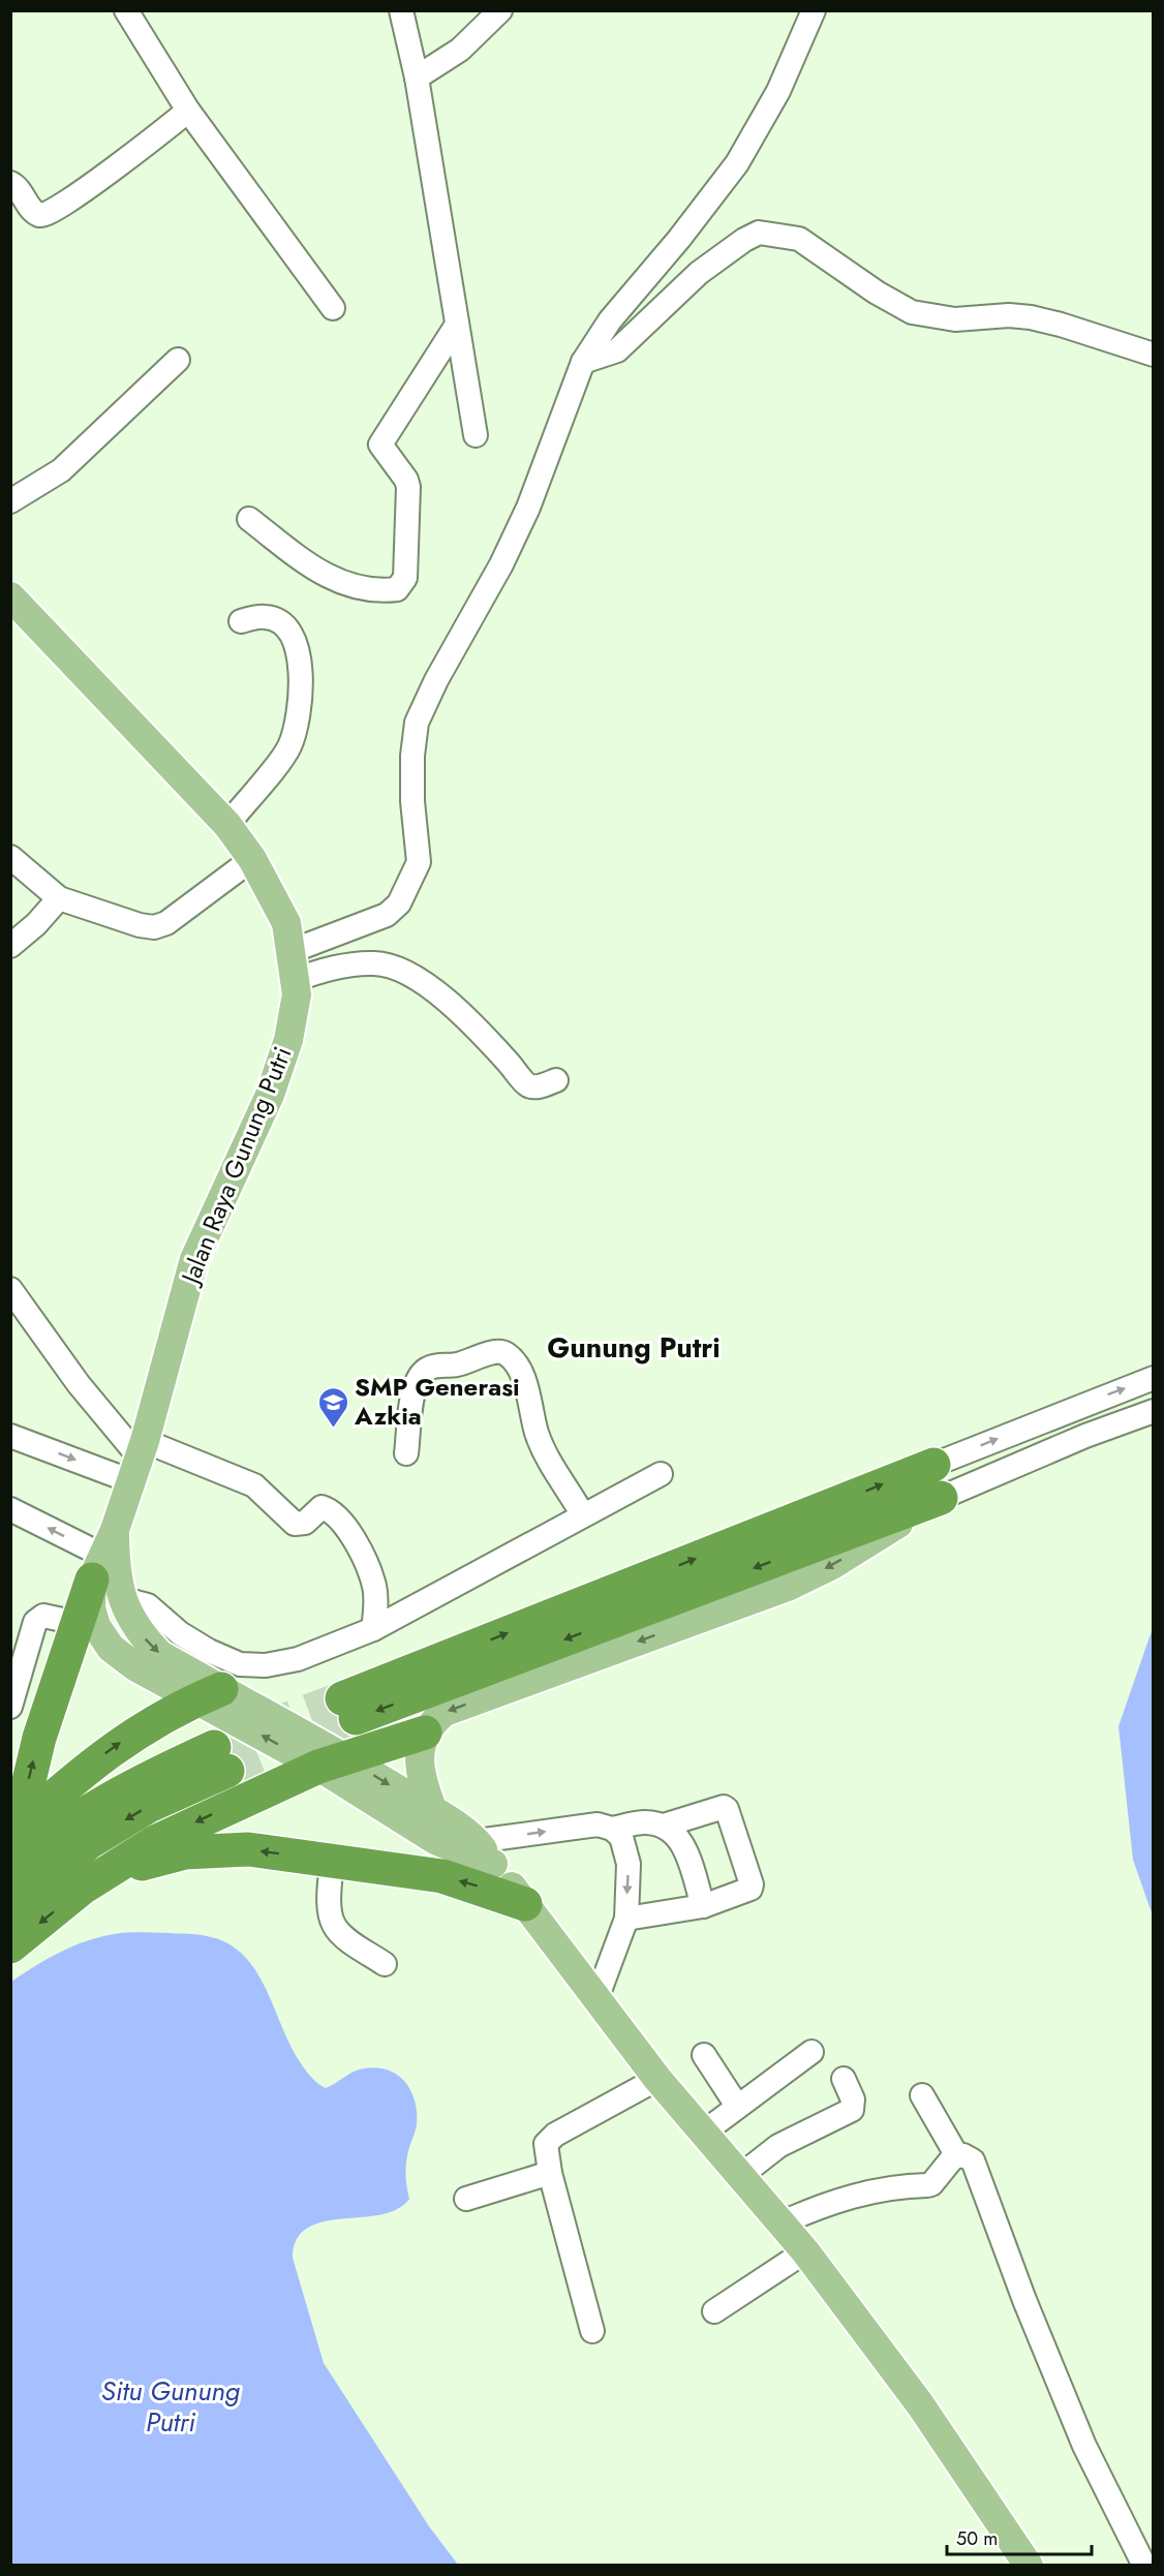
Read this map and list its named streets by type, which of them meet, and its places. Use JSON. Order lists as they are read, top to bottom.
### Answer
{
  "streets": {
    "main road": ["Jalan Raya Gunung Putri"]
  },
  "districts": ["Gunung Putri"],
  "water": ["Situ Gunung Putri"],
  "places": {
    "school or university": ["SMP Generasi Azkia"]
  },
  "scale_bar": "50 m"
}
